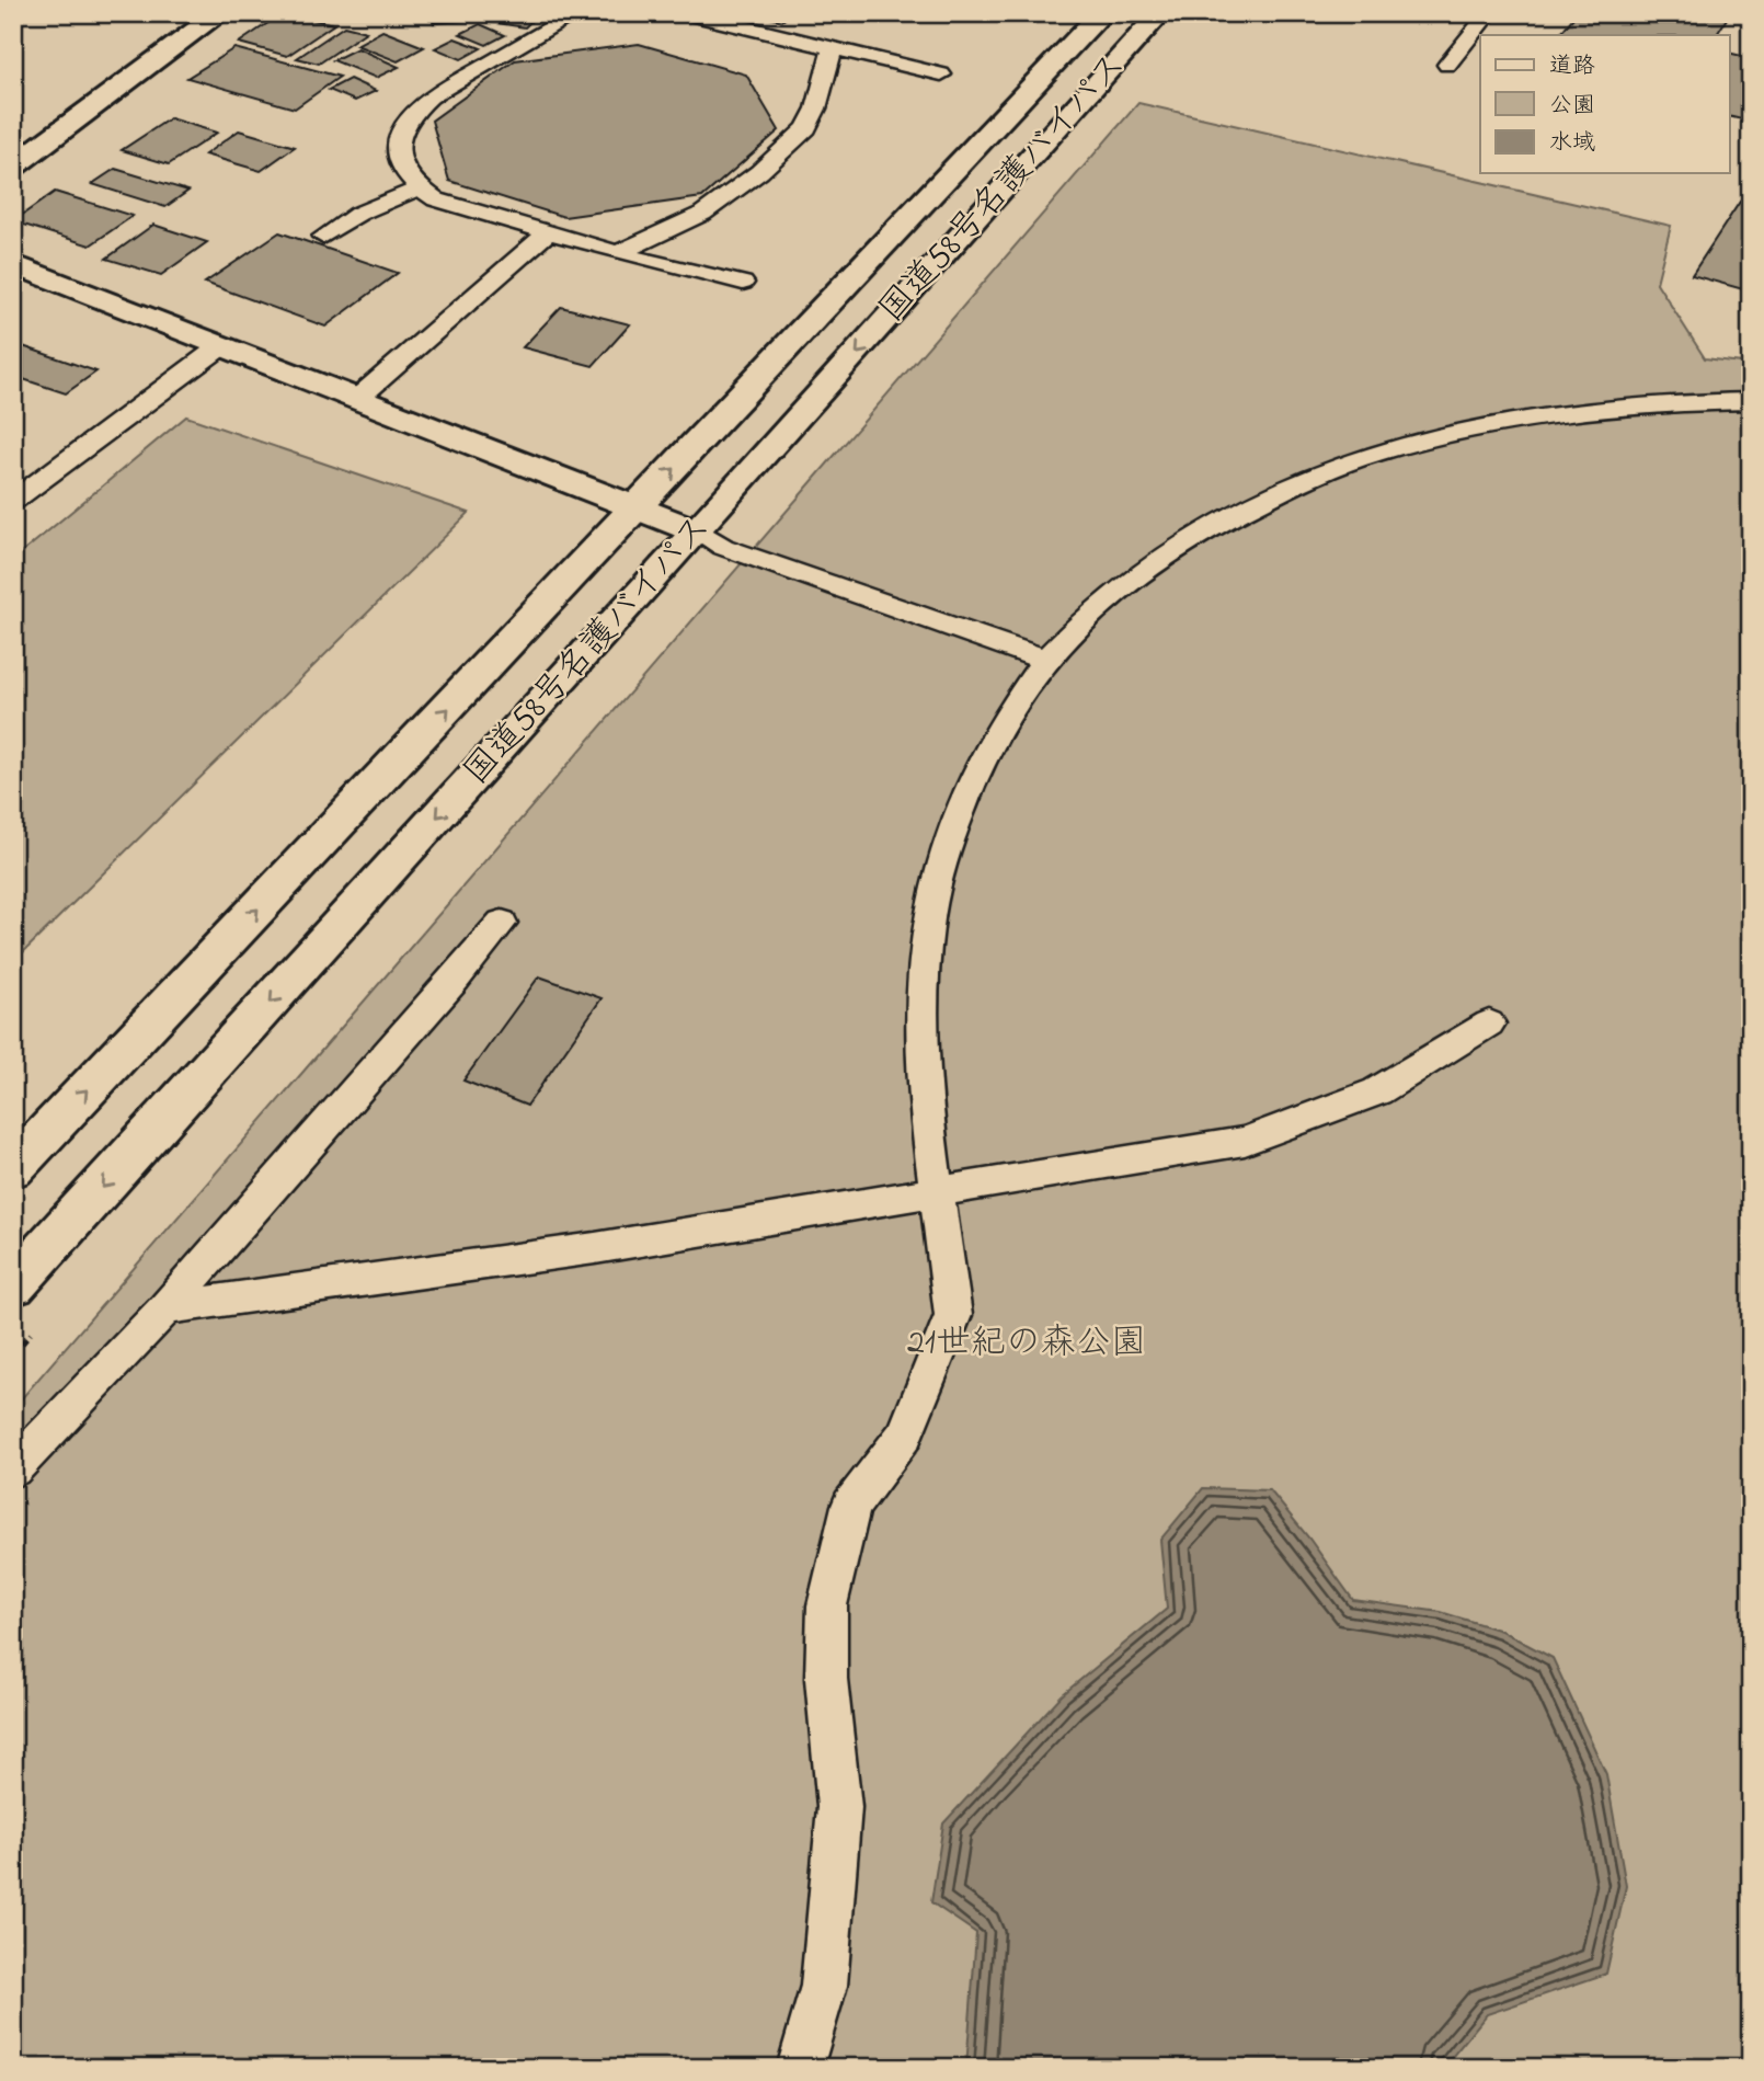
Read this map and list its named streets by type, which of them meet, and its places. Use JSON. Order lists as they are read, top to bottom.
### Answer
{
  "streets": {
    "main road": ["国道58号名護バイパス"]
  },
  "parks": ["21世紀の森公園"],
  "legend": ["道路", "公園", "水域"]
}
